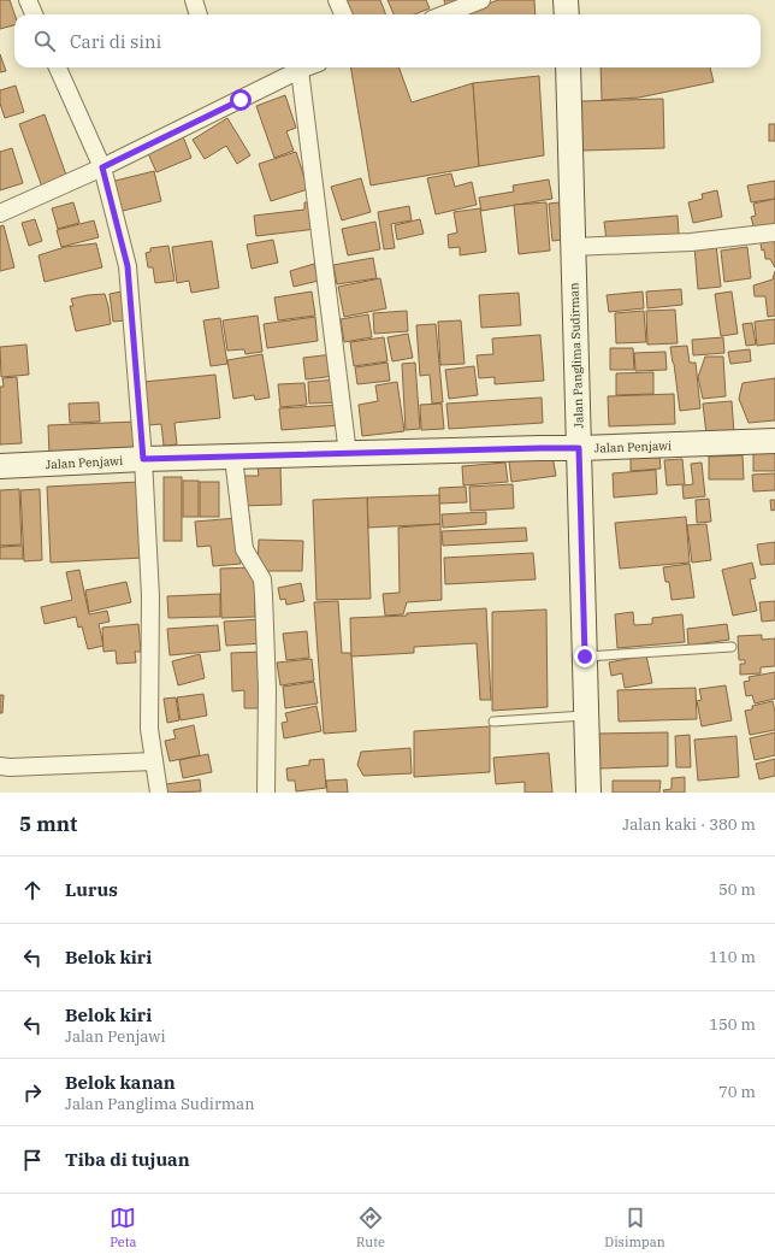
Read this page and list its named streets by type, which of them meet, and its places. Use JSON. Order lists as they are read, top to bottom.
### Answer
{
  "streets": {
    "street": ["Jalan Panglima Sudirman", "Jalan Penjawi"]
  },
  "crossings": [
    ["Jalan Panglima Sudirman", "Jalan Penjawi"]
  ],
  "page": {
    "search": "Cari di sini",
    "heading": ["5 mnt", "Jalan kaki · 380 m"],
    "list": [
      ["Lurus", "50 m"],
      ["Belok kiri", "110 m"],
      ["Belok kiri", "Jalan Penjawi", "150 m"],
      ["Belok kanan", "Jalan Panglima Sudirman", "70 m"],
      "Tiba di tujuan"
    ],
    "nav": ["Peta", "Rute", "Disimpan"]
  }
}
